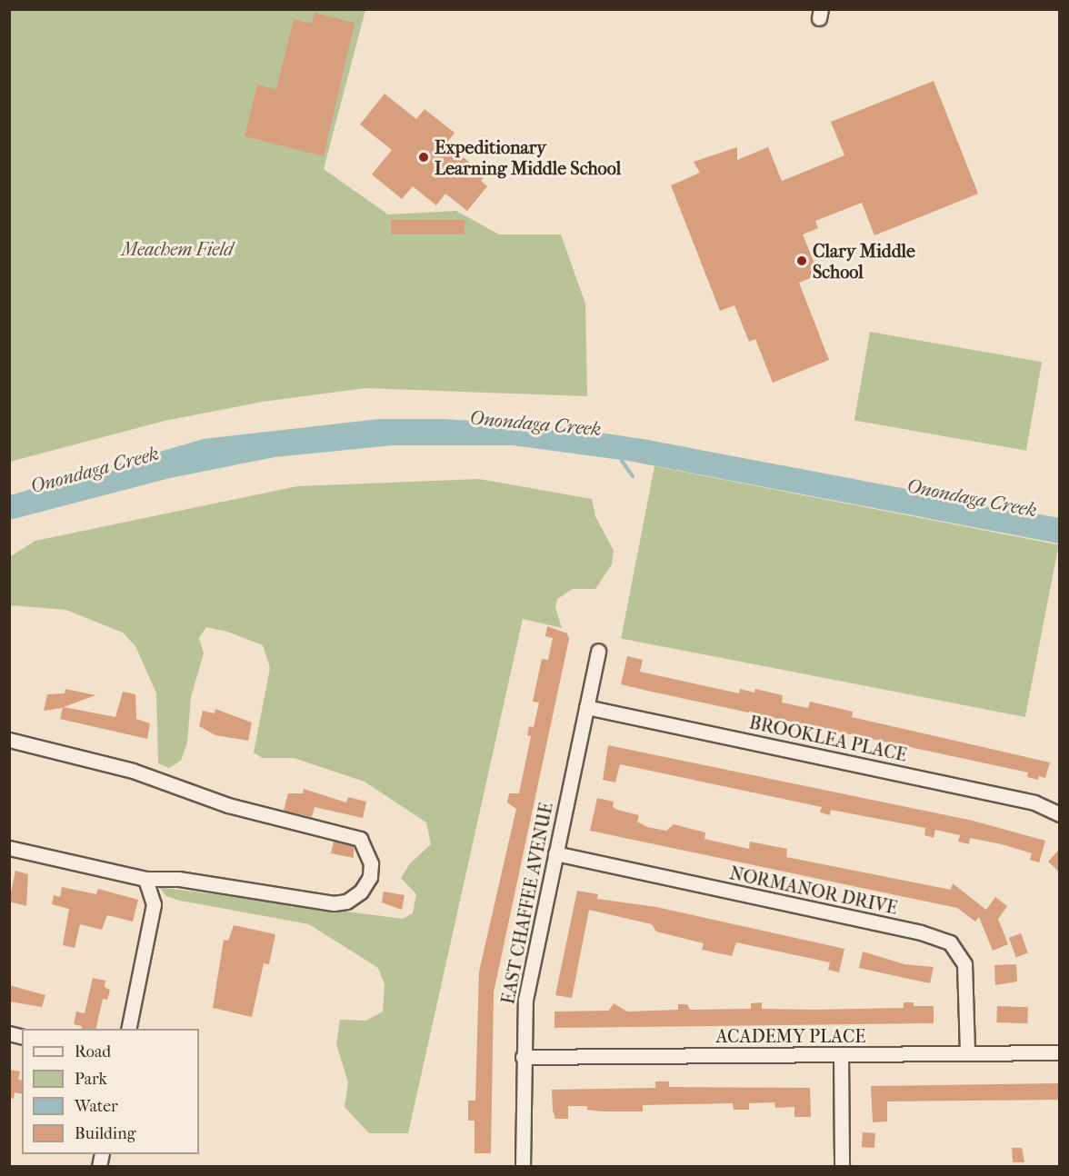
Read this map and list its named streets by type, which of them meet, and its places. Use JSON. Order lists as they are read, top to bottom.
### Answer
{
  "streets": {
    "street": [
      "BROOKLEA PLACE",
      "NORMANOR DRIVE",
      "EAST CHAFFEE AVENUE",
      "ACADEMY PLACE"
    ]
  },
  "crossings": [
    ["BROOKLEA PLACE", "EAST CHAFFEE AVENUE"],
    ["NORMANOR DRIVE", "EAST CHAFFEE AVENUE"],
    ["NORMANOR DRIVE", "ACADEMY PLACE"],
    ["EAST CHAFFEE AVENUE", "ACADEMY PLACE"]
  ],
  "water": ["Onondaga Creek"],
  "parks": ["Meachem Field"],
  "places": ["Expeditionary Learning Middle School", "Clary Middle School"],
  "legend": [
    "Road",
    "Park",
    "Water",
    "Building"
  ]
}
